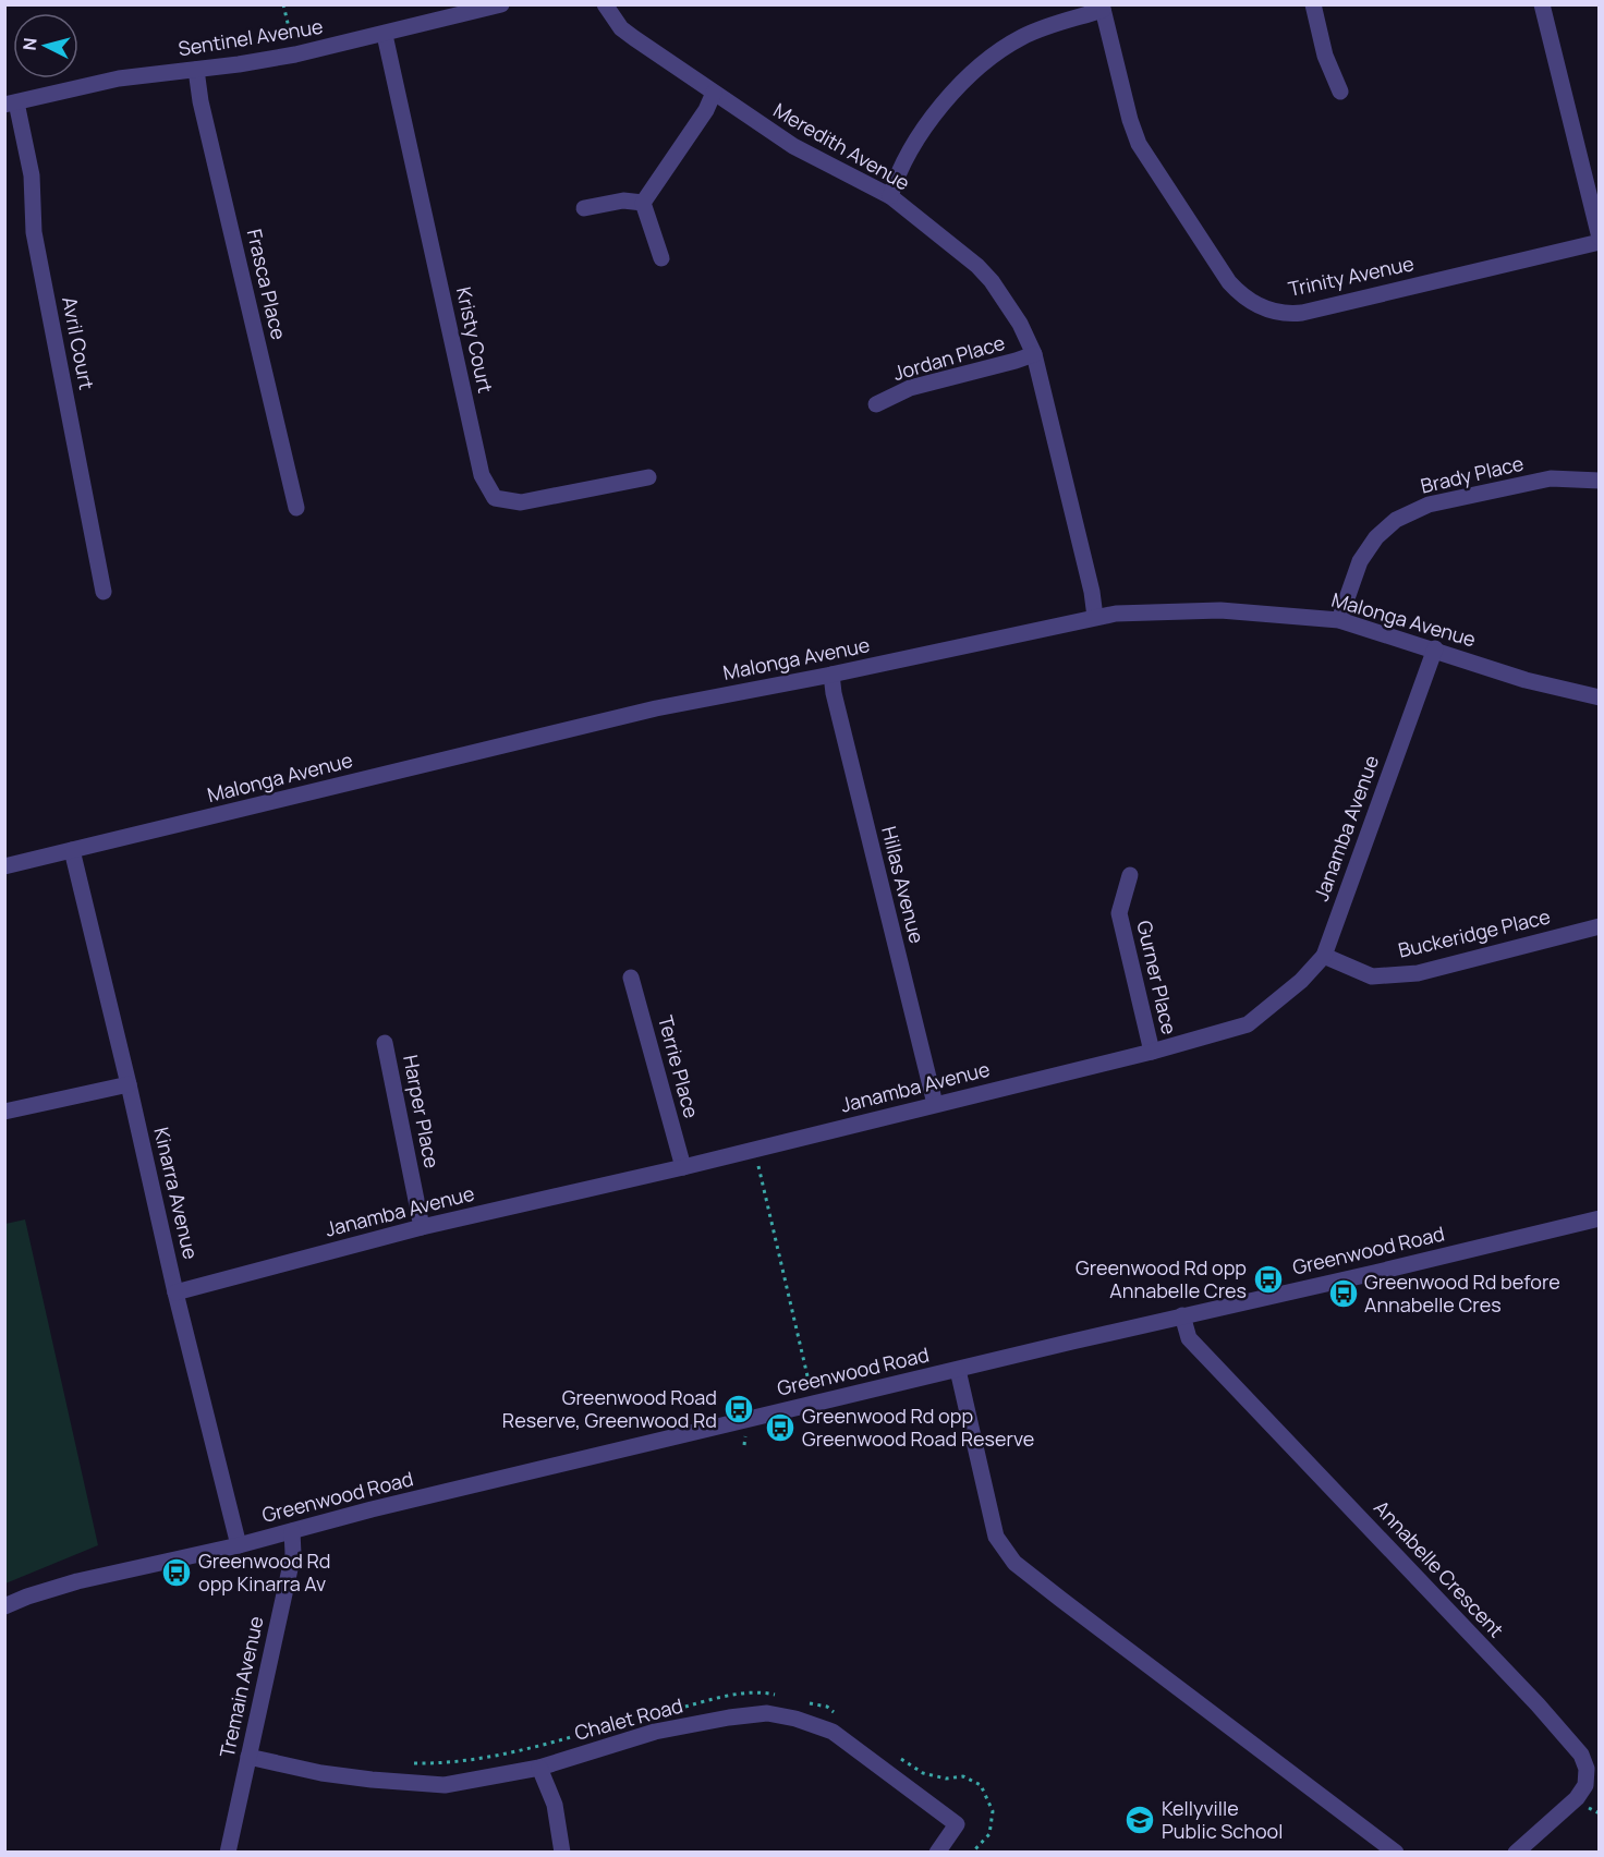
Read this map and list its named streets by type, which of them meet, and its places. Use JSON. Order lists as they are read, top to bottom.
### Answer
{
  "streets": {
    "street": [
      "Sentinel Avenue",
      "Meredith Avenue",
      "Trinity Avenue",
      "Frasca Place",
      "Kristy Court",
      "Avril Court",
      "Jordan Place",
      "Brady Place",
      "Malonga Avenue",
      "Janamba Avenue",
      "Hillas Avenue",
      "Buckeridge Place",
      "Gurner Place",
      "Terrie Place",
      "Harper Place",
      "Kinarra Avenue",
      "Greenwood Road",
      "Annabelle Crescent",
      "Tremain Avenue",
      "Chalet Road"
    ]
  },
  "crossings": [
    ["Sentinel Avenue", "Frasca Place"],
    ["Sentinel Avenue", "Kristy Court"],
    ["Sentinel Avenue", "Avril Court"],
    ["Meredith Avenue", "Jordan Place"],
    ["Meredith Avenue", "Malonga Avenue"],
    ["Brady Place", "Malonga Avenue"],
    ["Malonga Avenue", "Janamba Avenue"],
    ["Malonga Avenue", "Hillas Avenue"],
    ["Malonga Avenue", "Kinarra Avenue"],
    ["Janamba Avenue", "Hillas Avenue"],
    ["Janamba Avenue", "Buckeridge Place"],
    ["Janamba Avenue", "Gurner Place"],
    ["Janamba Avenue", "Terrie Place"],
    ["Janamba Avenue", "Harper Place"],
    ["Janamba Avenue", "Kinarra Avenue"],
    ["Kinarra Avenue", "Greenwood Road"],
    ["Greenwood Road", "Annabelle Crescent"],
    ["Greenwood Road", "Tremain Avenue"],
    ["Tremain Avenue", "Chalet Road"]
  ],
  "places": {
    "bus stop": [
      "Greenwood Rd opp Annabelle Cres",
      "Greenwood Rd before Annabelle Cres",
      "Greenwood Road Reserve, Greenwood Rd",
      "Greenwood Rd opp Greenwood Road Reserve",
      "Greenwood Rd opp Kinarra Av"
    ],
    "school or university": ["Kellyville Public School"]
  },
  "north": "left"
}
